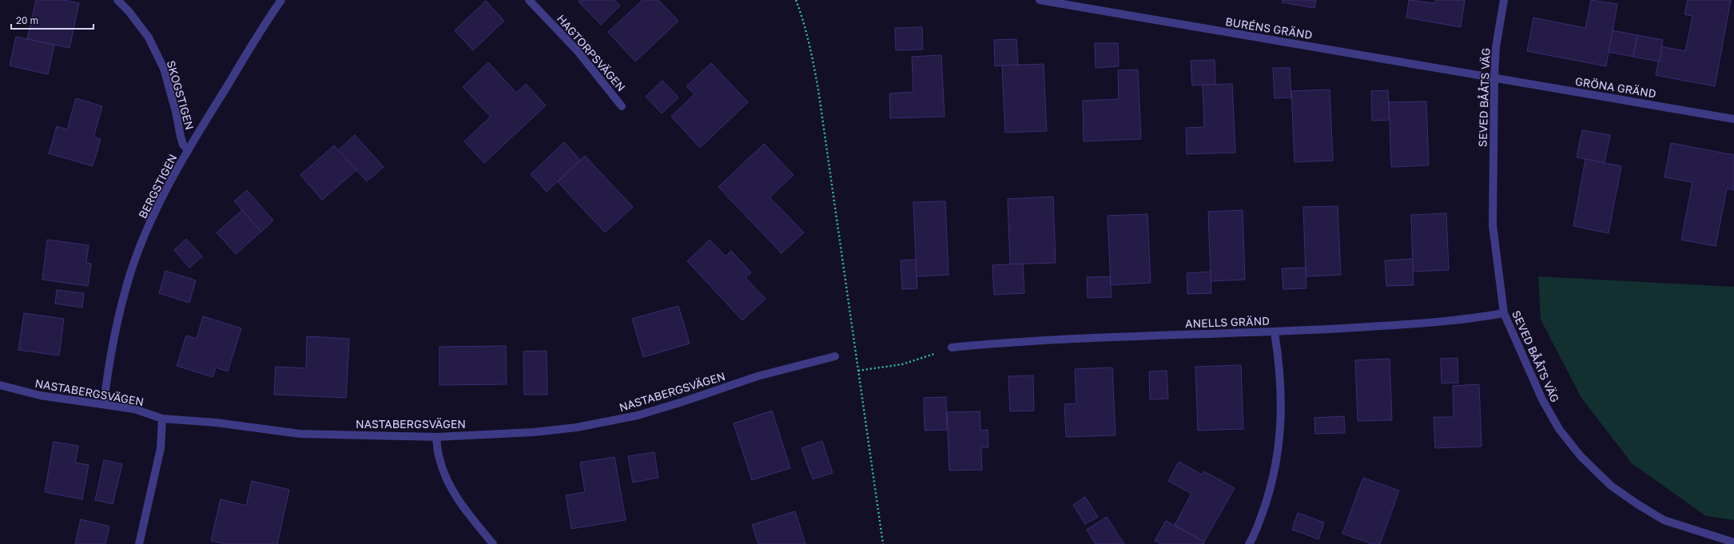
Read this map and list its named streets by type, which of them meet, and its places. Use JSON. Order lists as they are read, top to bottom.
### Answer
{
  "streets": {
    "street": [
      "BURÉNS GRÄND",
      "HAGTORPSVÄGEN",
      "GRÖNA GRÄND",
      "SKOGSTIGEN",
      "SEVED BÅÅTS VÄG",
      "BERGSTIGEN",
      "ANELLS GRÄND",
      "NASTABERGSVÄGEN"
    ]
  },
  "crossings": [
    ["BURÉNS GRÄND", "GRÖNA GRÄND"],
    ["BURÉNS GRÄND", "SEVED BÅÅTS VÄG"],
    ["GRÖNA GRÄND", "SEVED BÅÅTS VÄG"],
    ["SKOGSTIGEN", "BERGSTIGEN"],
    ["SEVED BÅÅTS VÄG", "ANELLS GRÄND"],
    ["BERGSTIGEN", "NASTABERGSVÄGEN"]
  ],
  "scale_bar": "20 m"
}
